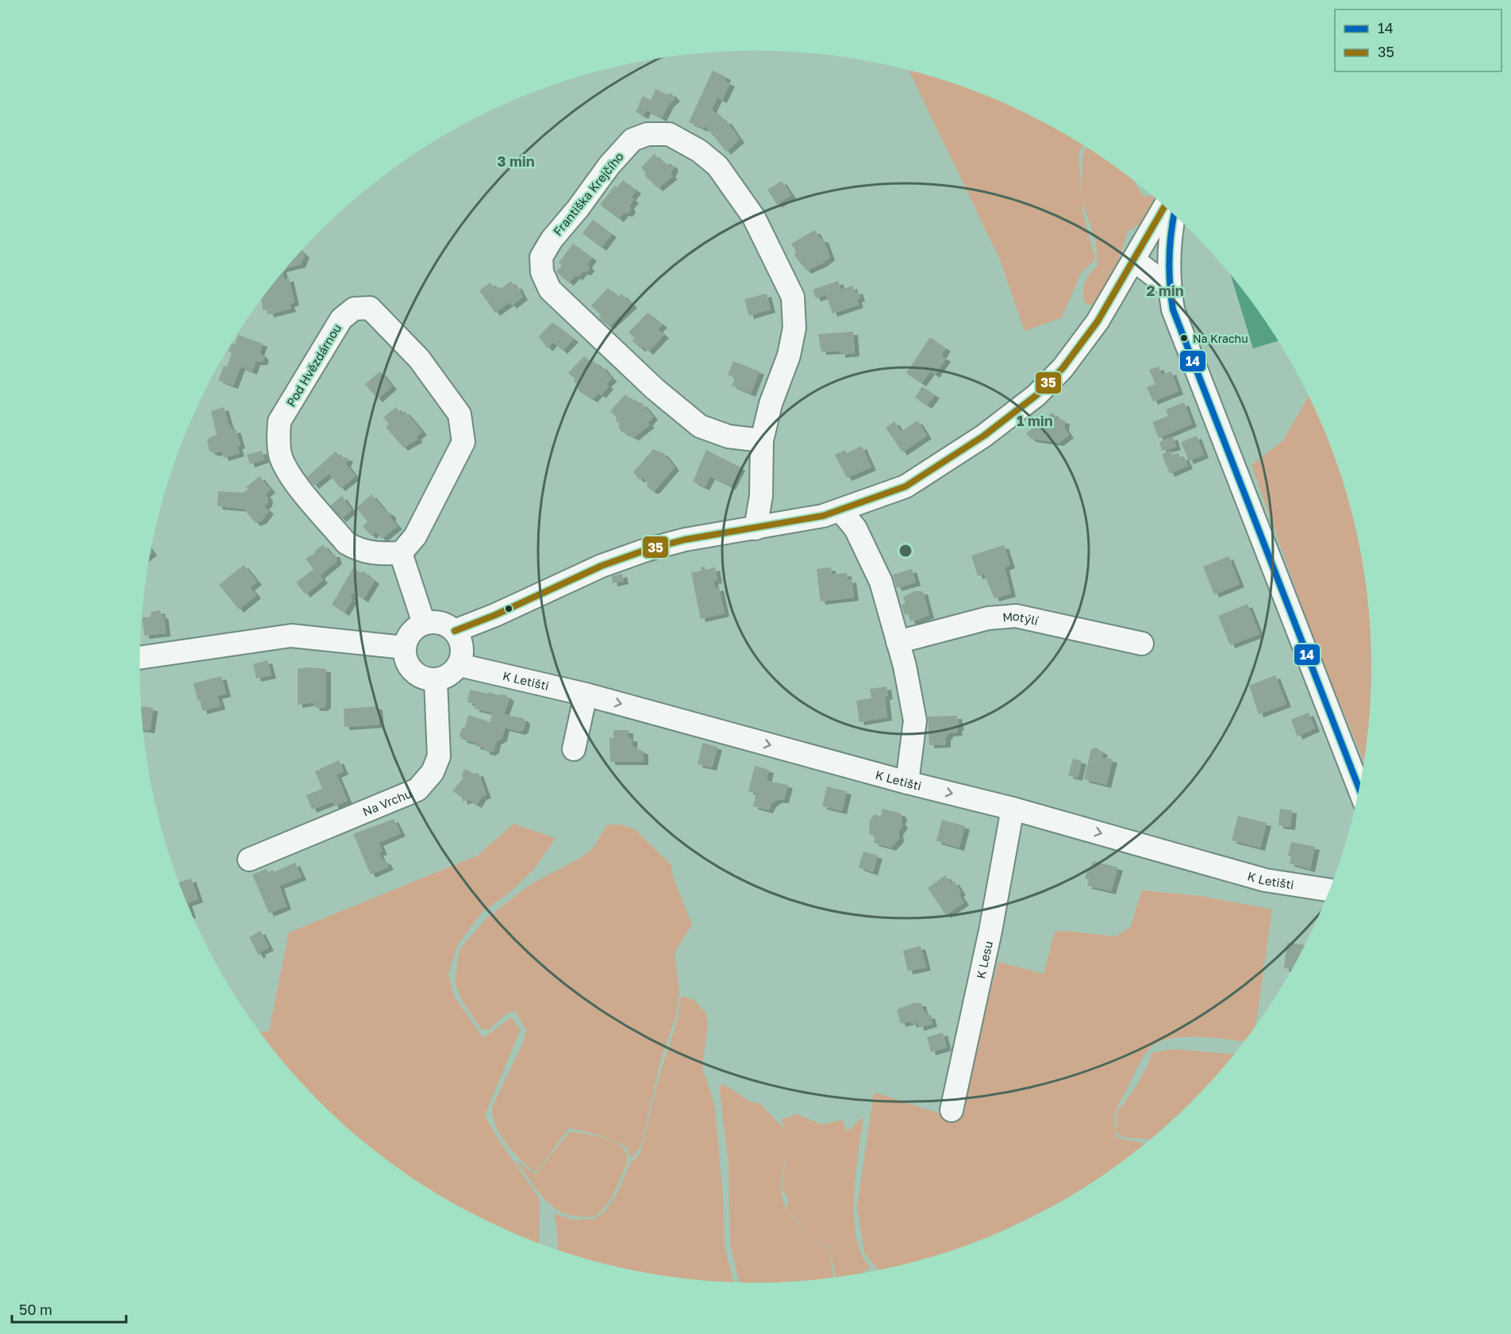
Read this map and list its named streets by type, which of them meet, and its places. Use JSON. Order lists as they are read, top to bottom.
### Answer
{
  "streets": {
    "street": [
      "Františka Krejčího",
      "Pod Hvězdárnou",
      "Motýlí",
      "K Letišti",
      "Na Vrchu",
      "K Lesu"
    ]
  },
  "crossings": [
    ["K Letišti", "Na Vrchu"],
    ["K Letišti", "K Lesu"]
  ],
  "one_way": ["K Letišti"],
  "places": ["Na Krachu"],
  "lines": ["transit line 35", "transit line 14"],
  "legend": ["14", "35"],
  "scale_bar": "50 m",
  "rings": ["3 min", "2 min", "1 min"]
}
